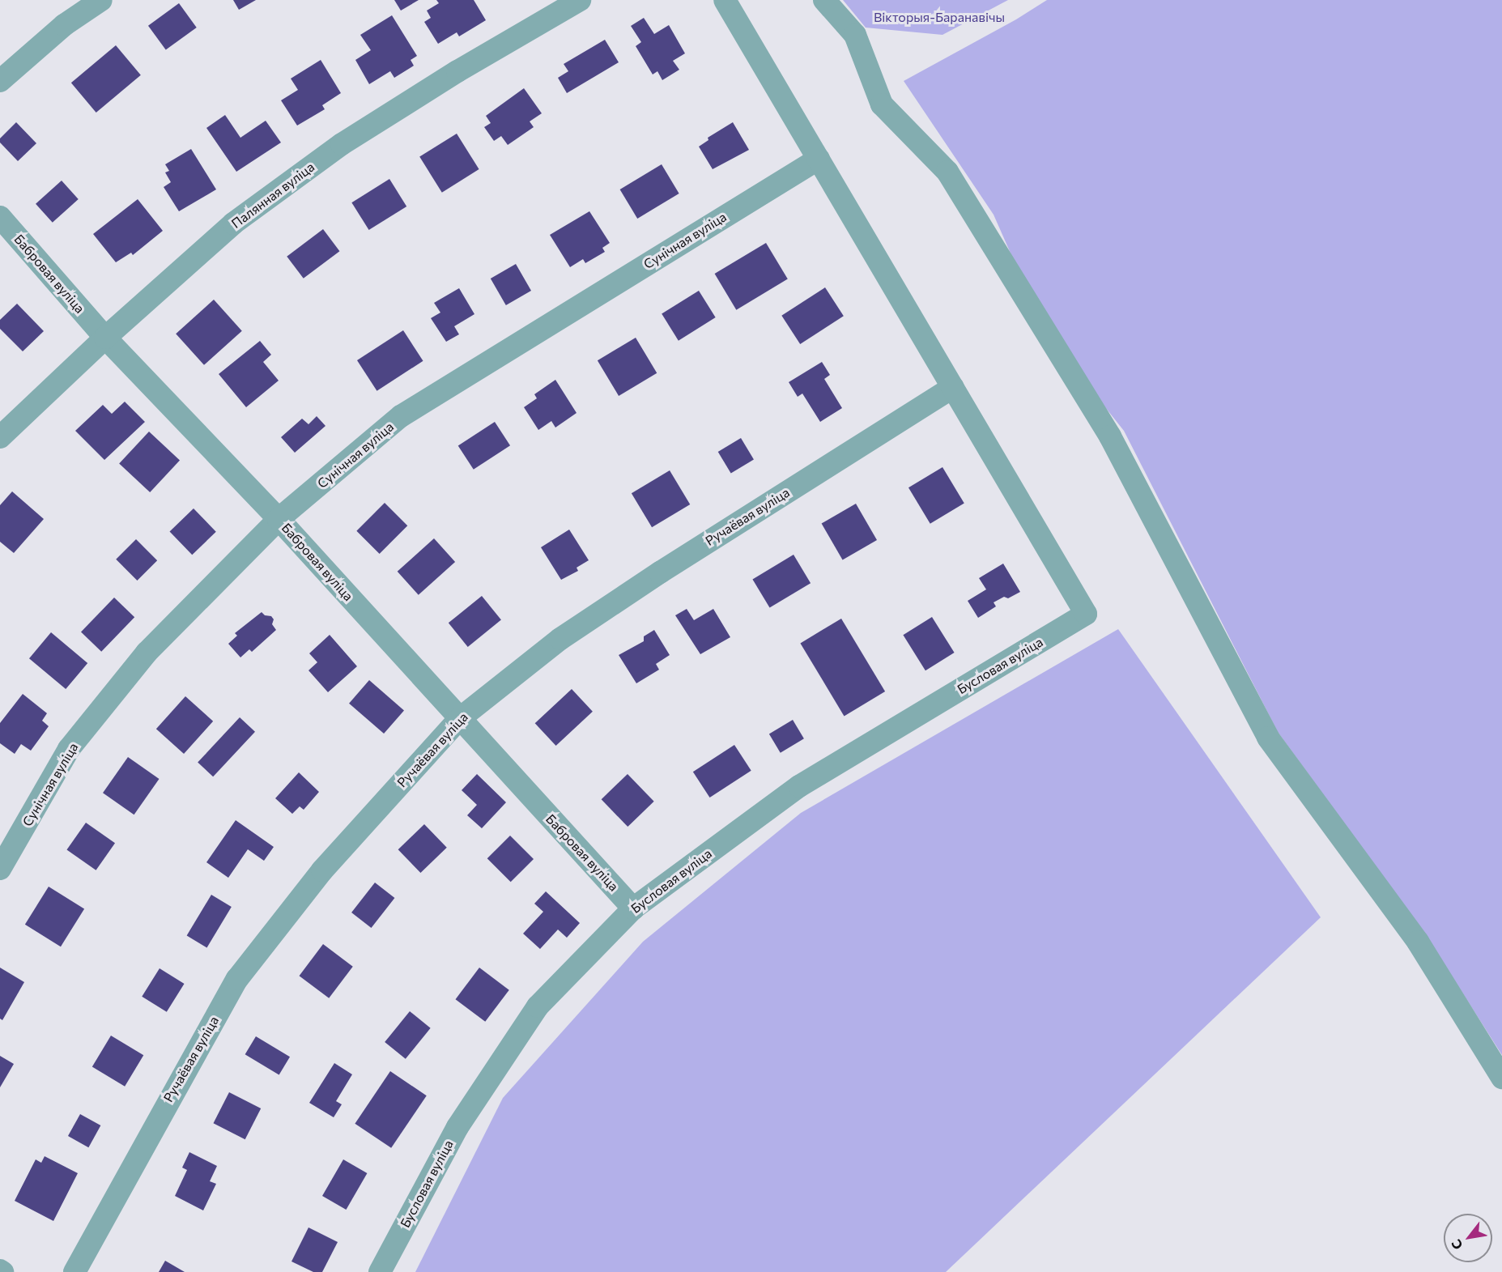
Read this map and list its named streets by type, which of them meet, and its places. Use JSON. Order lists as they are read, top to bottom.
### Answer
{
  "streets": {
    "street": [
      "Палянная вуліца",
      "Сунічная вуліца",
      "Бабровая вуліца",
      "Ручаёвая вуліца",
      "Бусловая вуліца"
    ]
  },
  "crossings": [
    ["Палянная вуліца", "Бабровая вуліца"],
    ["Сунічная вуліца", "Бабровая вуліца"],
    ["Бабровая вуліца", "Ручаёвая вуліца"],
    ["Бабровая вуліца", "Бусловая вуліца"],
    ["Ручаёвая вуліца", "Бусловая вуліца"]
  ],
  "parks": ["Вікторыя-Баранавічы"],
  "north": "bottom left"
}
